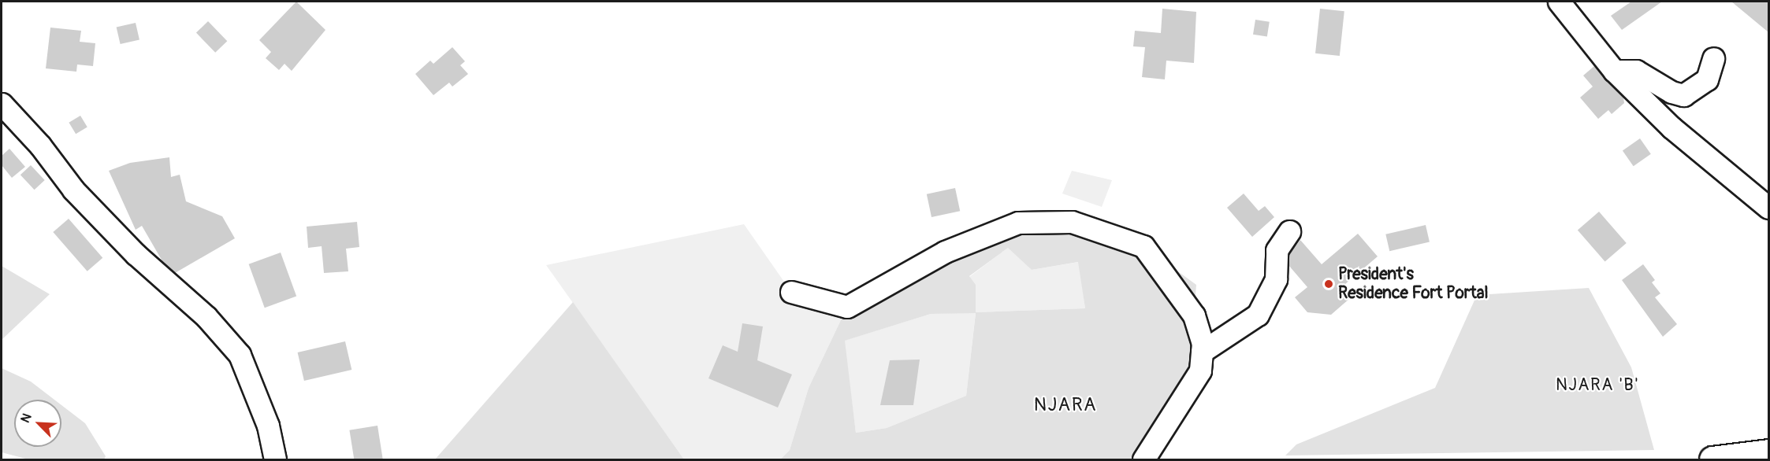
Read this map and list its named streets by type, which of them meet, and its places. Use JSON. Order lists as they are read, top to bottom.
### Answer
{
  "districts": ["NJARA 'B'", "NJARA"],
  "places": ["President's Residence Fort Portal"],
  "north": "top left"
}
